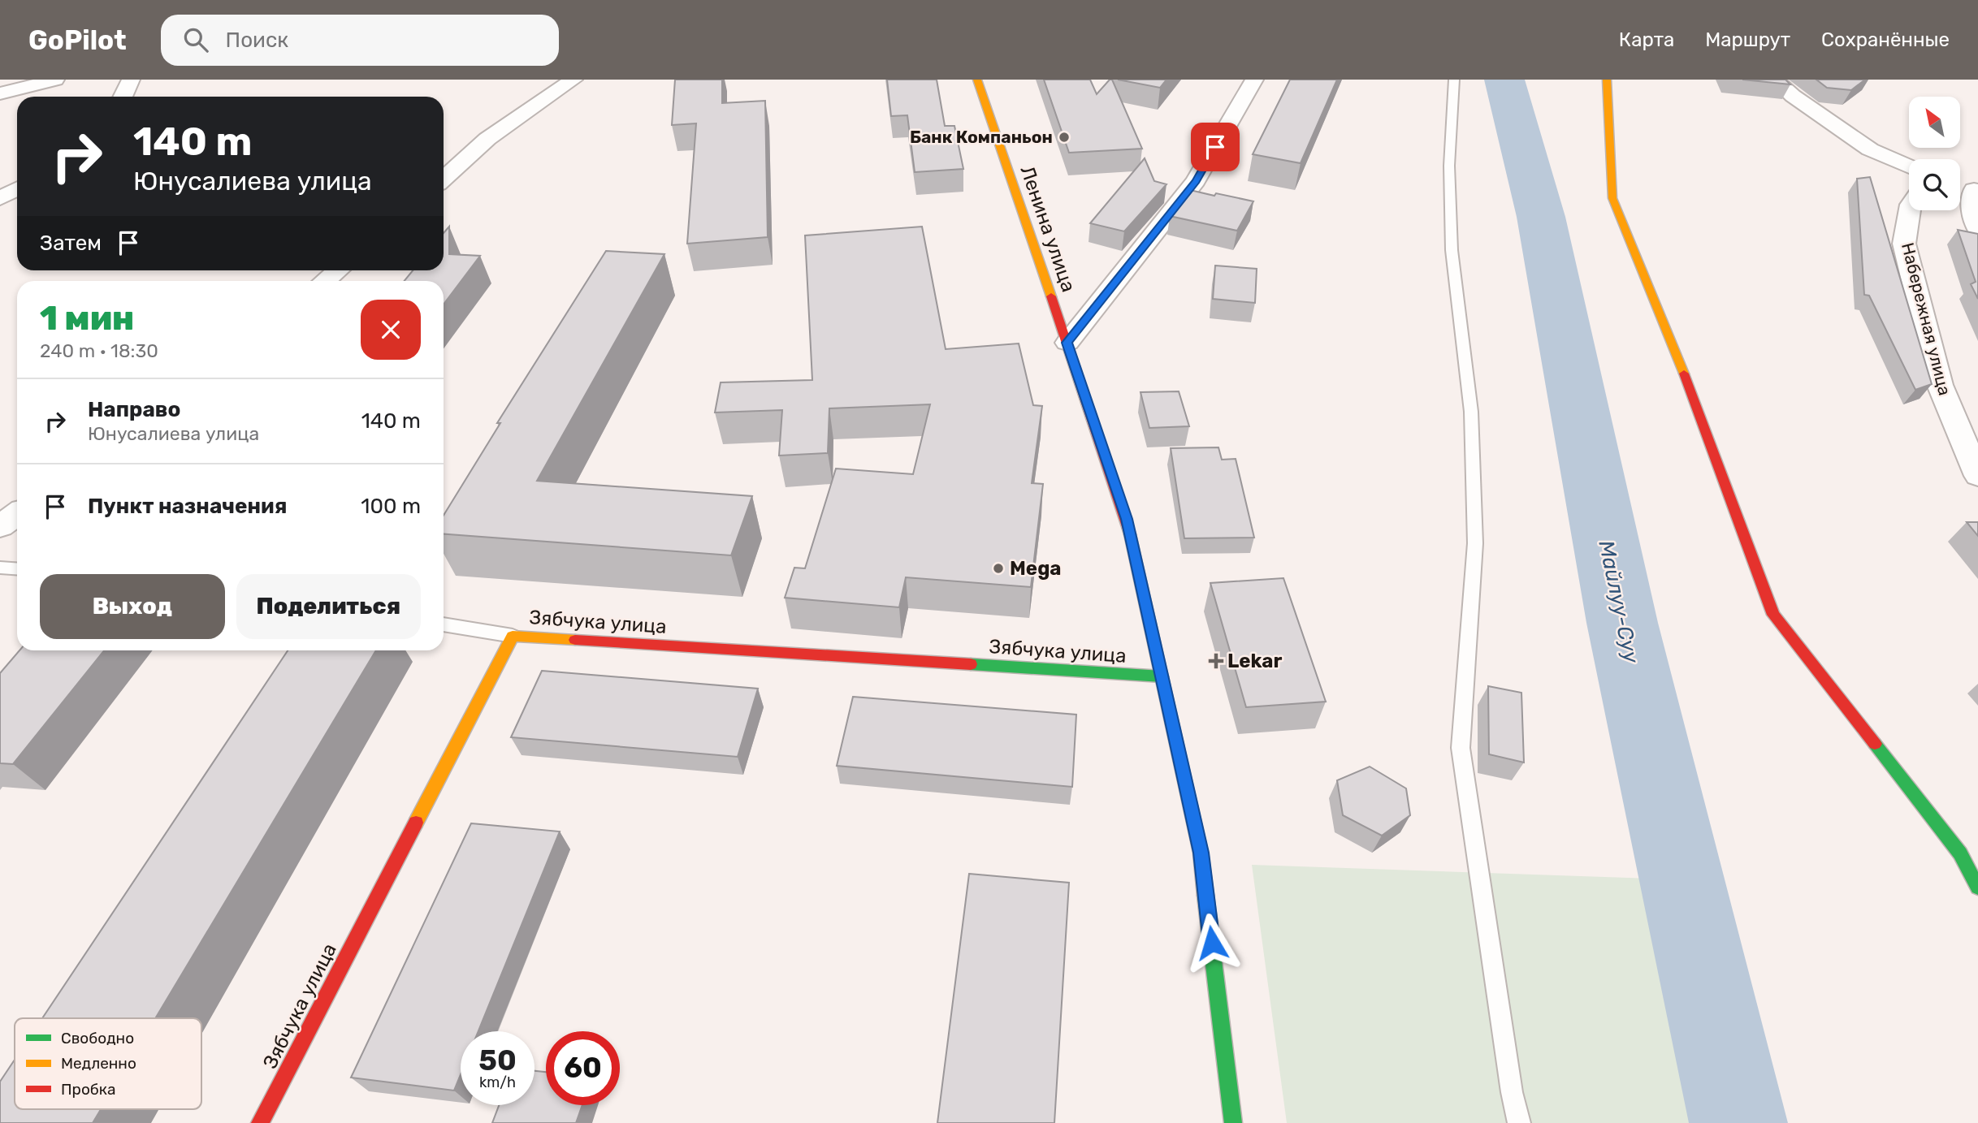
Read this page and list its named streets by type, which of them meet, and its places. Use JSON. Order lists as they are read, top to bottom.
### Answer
{
  "streets": {
    "street": ["Ленина улица", "Набережная улица", "Зябчука улица"]
  },
  "crossings": [
    ["Ленина улица", "Зябчука улица"]
  ],
  "water": ["Майлуу-Суу"],
  "places": {
    "other": ["Банк Компаньон", "Mega"],
    "health": ["Lekar"]
  },
  "legend": ["Свободно", "Медленно", "Пробка"],
  "north": "top left",
  "page": {
    "header": "GoPilot",
    "search": "Поиск",
    "nav": ["Карта", "Маршрут", "Сохранённые"],
    "turn": ["140 m", "Юнусалиева улица"],
    "then": "Затем",
    "heading": ["1 мин", "240 m · 18:30"],
    "list": [
      {
        "name": "Направо",
        "note": "Юнусалиева улица",
        "value": "140 m"
      },
      {
        "name": "Пункт назначения",
        "value": "100 m"
      }
    ],
    "buttons": ["Выход", "Поделиться"],
    "speed": "50 km/h",
    "limit": "60"
  }
}
